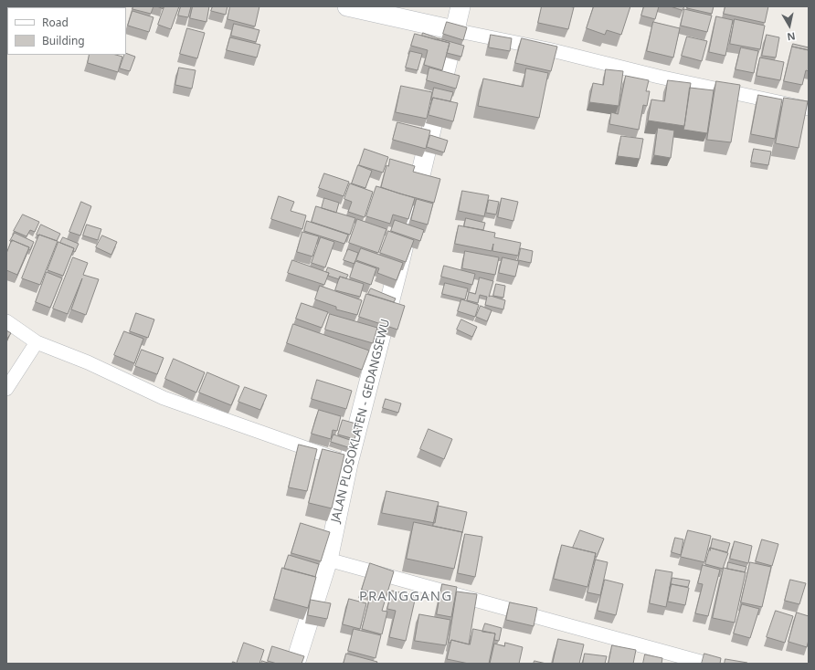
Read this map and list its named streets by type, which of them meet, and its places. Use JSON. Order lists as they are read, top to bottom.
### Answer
{
  "streets": {
    "main road": ["JALAN PLOSOKLATEN - GEDANGSEWU"]
  },
  "districts": ["PRANGGANG"],
  "legend": ["Road", "Building"],
  "north": "bottom"
}
